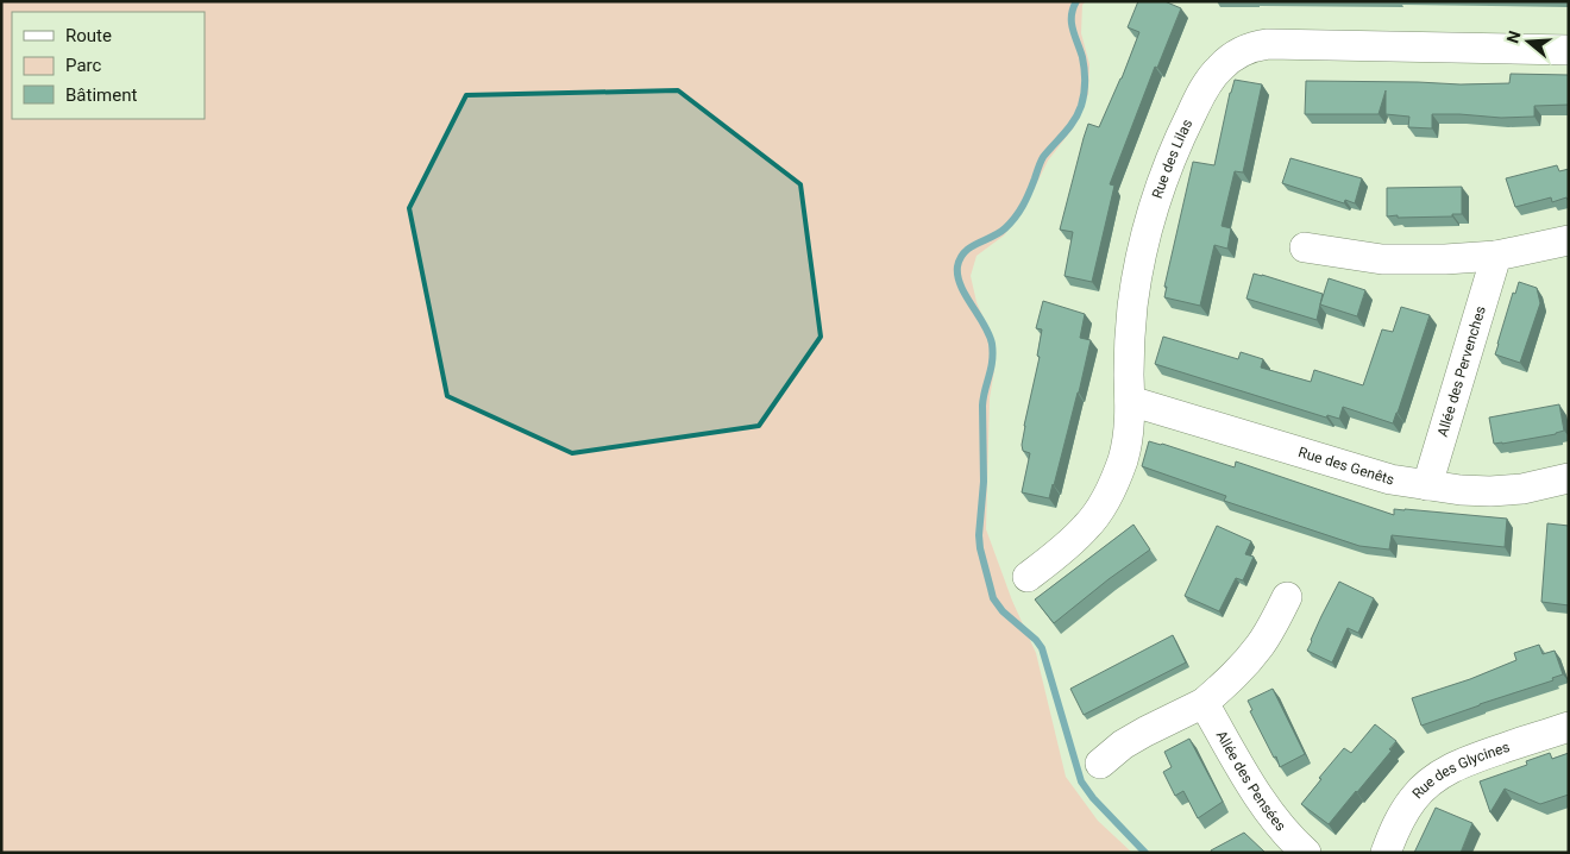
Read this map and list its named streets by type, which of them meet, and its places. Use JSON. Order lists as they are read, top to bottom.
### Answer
{
  "streets": {
    "street": [
      "Rue des Lilas",
      "Allée des Pervenches",
      "Rue des Genêts",
      "Rue des Glycines",
      "Allée des Pensées"
    ]
  },
  "crossings": [
    ["Rue des Lilas", "Rue des Genêts"],
    ["Allée des Pervenches", "Rue des Genêts"]
  ],
  "legend": ["Route", "Parc", "Bâtiment"],
  "north": "left"
}
